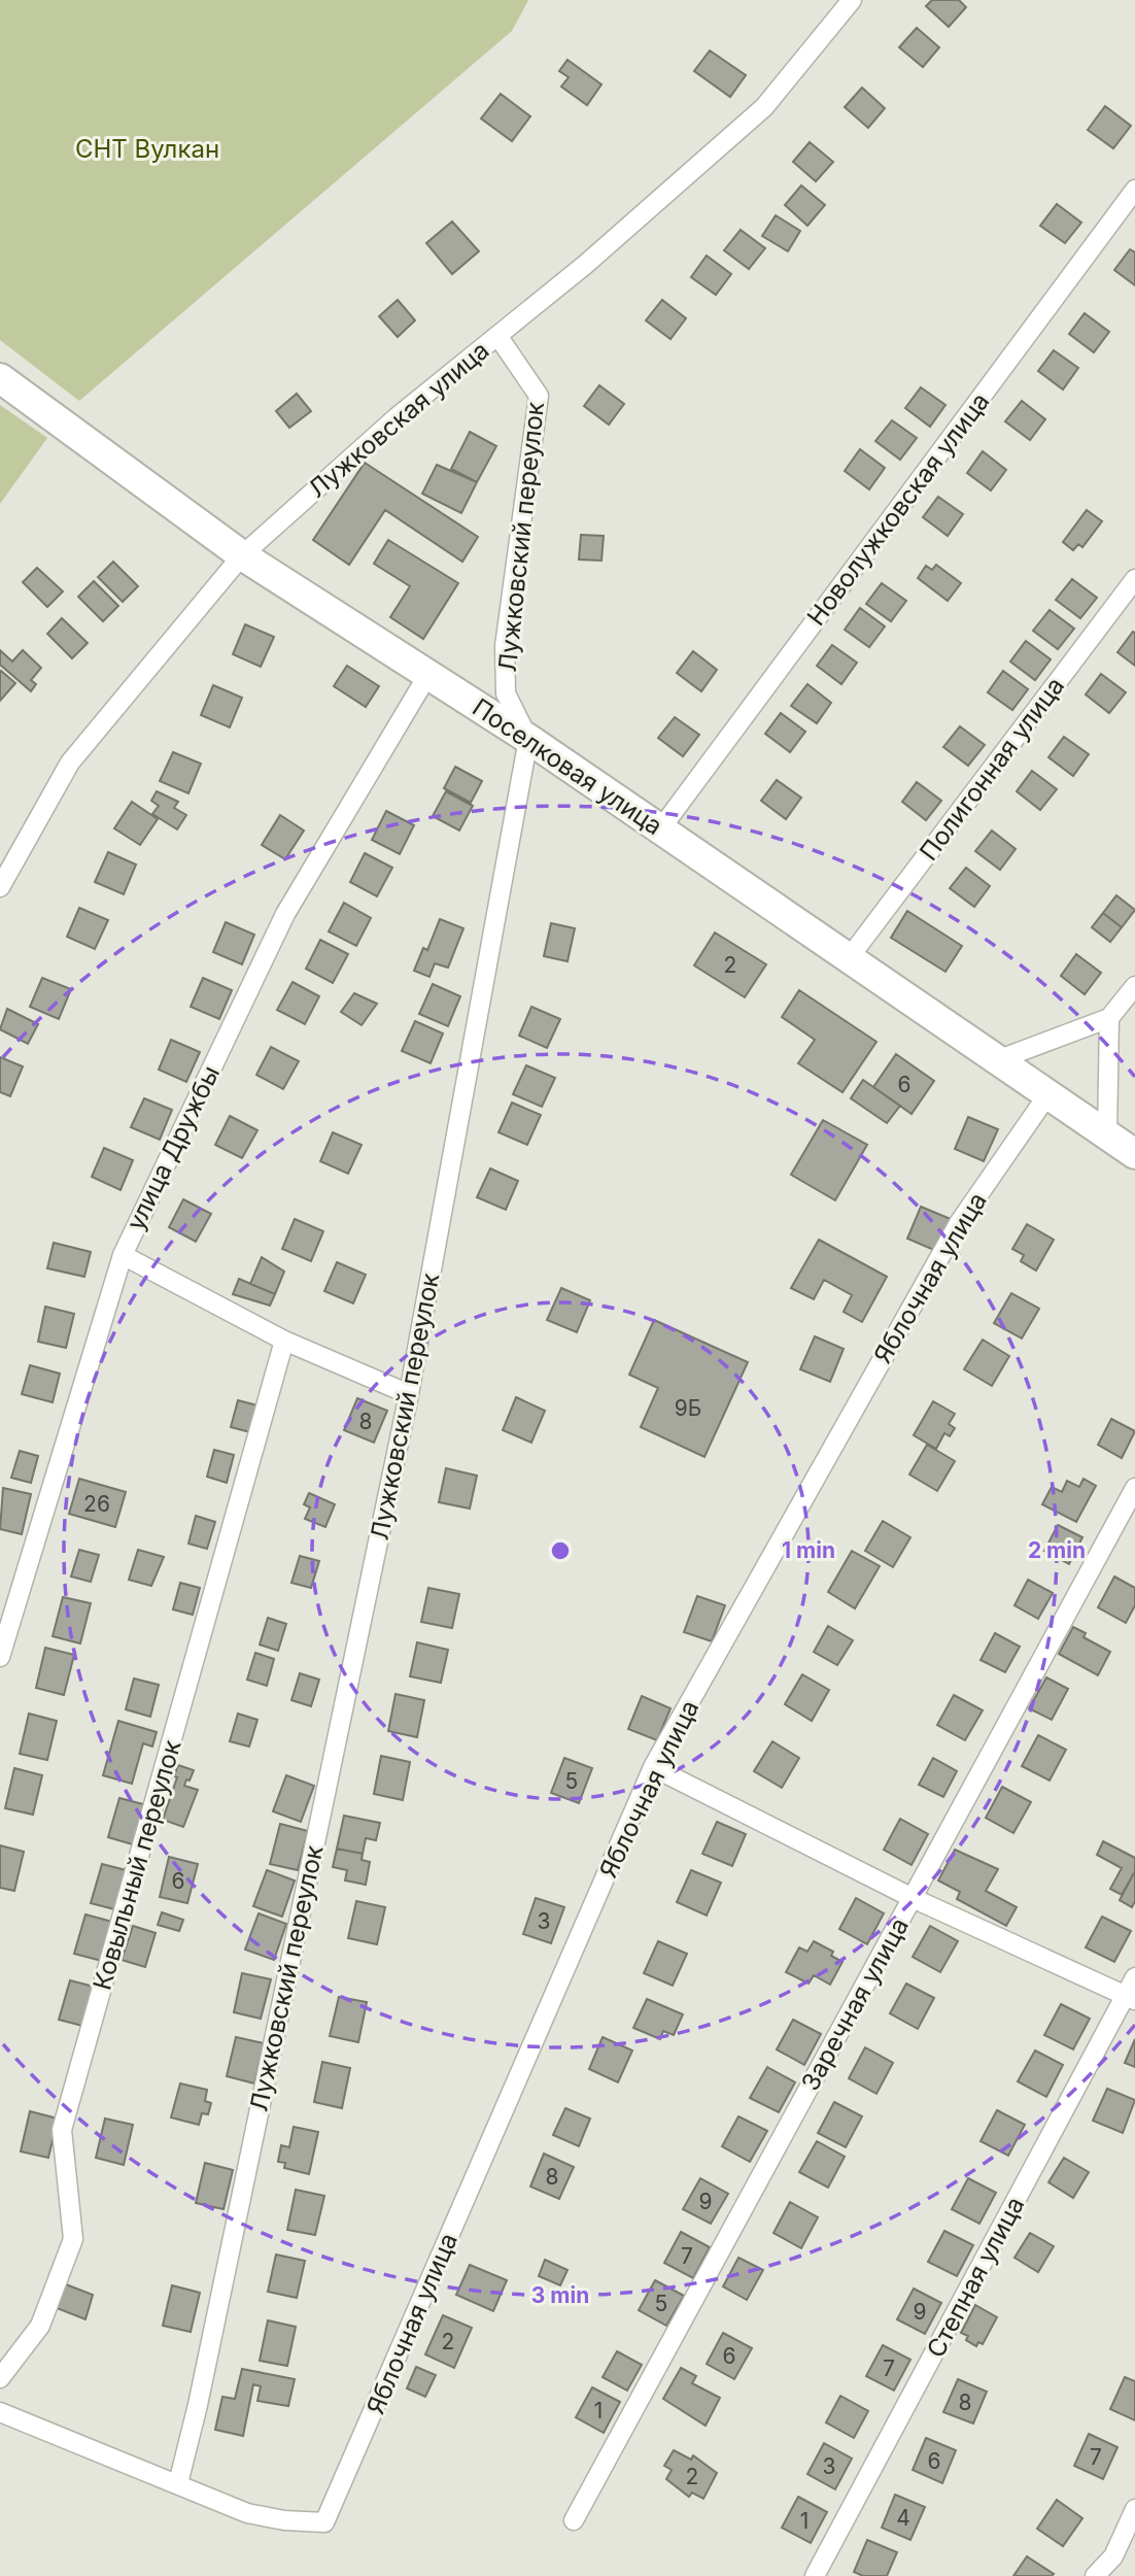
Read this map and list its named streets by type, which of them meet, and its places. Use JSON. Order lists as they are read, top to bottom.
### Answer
{
  "streets": {
    "highway": ["Поселковая улица"],
    "street": [
      "Лужковская улица",
      "Новолужковская улица",
      "Лужковский переулок",
      "Полигонная улица",
      "улица Дружбы",
      "Яблочная улица",
      "Ковыльный переулок",
      "Заречная улица",
      "Степная улица"
    ]
  },
  "crossings": [
    ["Лужковская улица", "Лужковский переулок"],
    ["Лужковская улица", "Поселковая улица"],
    ["Новолужковская улица", "Поселковая улица"],
    ["Лужковский переулок", "Поселковая улица"],
    ["Лужковский переулок", "Яблочная улица"],
    ["Поселковая улица", "Полигонная улица"],
    ["Поселковая улица", "улица Дружбы"],
    ["Поселковая улица", "Яблочная улица"]
  ],
  "parks": ["СНТ Вулкан"],
  "house_numbers": [
    "2",
    "6",
    "9Б",
    "8",
    "26",
    "5",
    "6",
    "3",
    "8",
    "9",
    "7",
    "5",
    "9",
    "2",
    "6",
    "7",
    "8",
    "1",
    "7",
    "6",
    "3",
    "2",
    "4",
    "1"
  ],
  "rings": ["1 min", "2 min", "3 min"]
}
